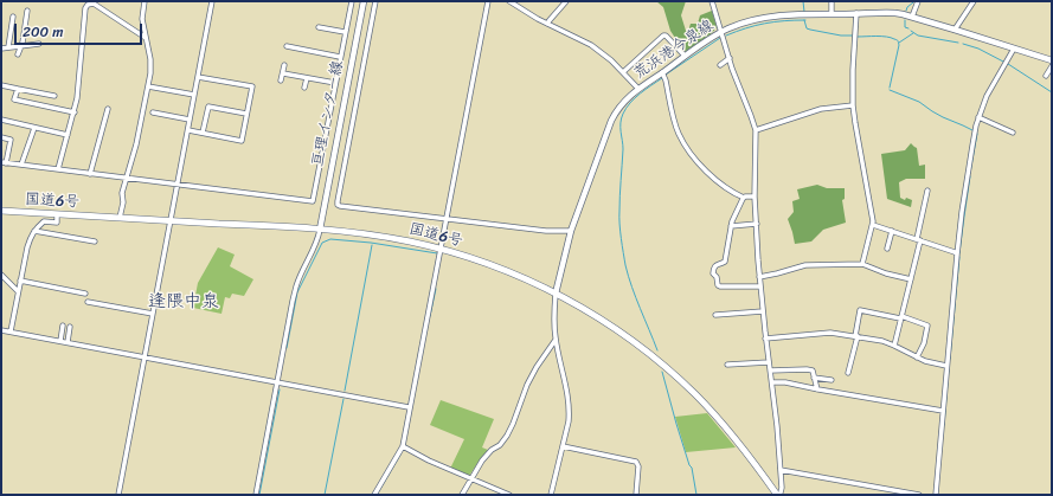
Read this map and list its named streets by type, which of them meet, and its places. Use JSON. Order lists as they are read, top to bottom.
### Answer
{
  "streets": {
    "highway": ["国道6号"],
    "main road": ["荒浜港今泉線", "亘理インター線"]
  },
  "crossings": [
    ["荒浜港今泉線", "国道6号"],
    ["亘理インター線", "国道6号"]
  ],
  "districts": ["逢隈中泉"],
  "scale_bar": "200 m"
}
